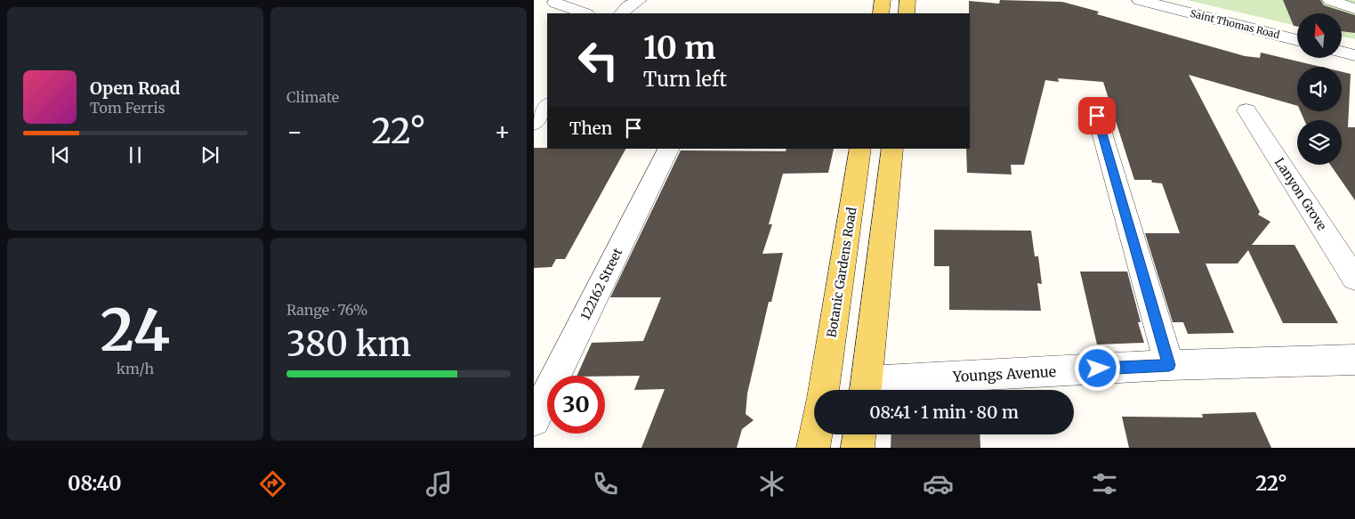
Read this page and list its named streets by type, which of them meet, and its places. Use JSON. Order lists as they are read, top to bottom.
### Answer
{
  "streets": {
    "main road": ["Botanic Gardens Road"],
    "street": [
      "Saint Thomas Road",
      "Lanyon Grove",
      "122162 Street",
      "Youngs Avenue"
    ]
  },
  "north": "top",
  "page": {
    "tile": [
      "Climate",
      ["24", "km/h"],
      ["Range · 76%", "380 km"]
    ],
    "turn": ["10 m", "Turn left"],
    "song": ["Open Road", "Tom Ferris"],
    "then": "Then",
    "heat": ["−", "22°", "+"],
    "limit": "30",
    "trip": "08:41 · 1 min · 80 m",
    "tabs": ["08:40", "22°"]
  }
}
